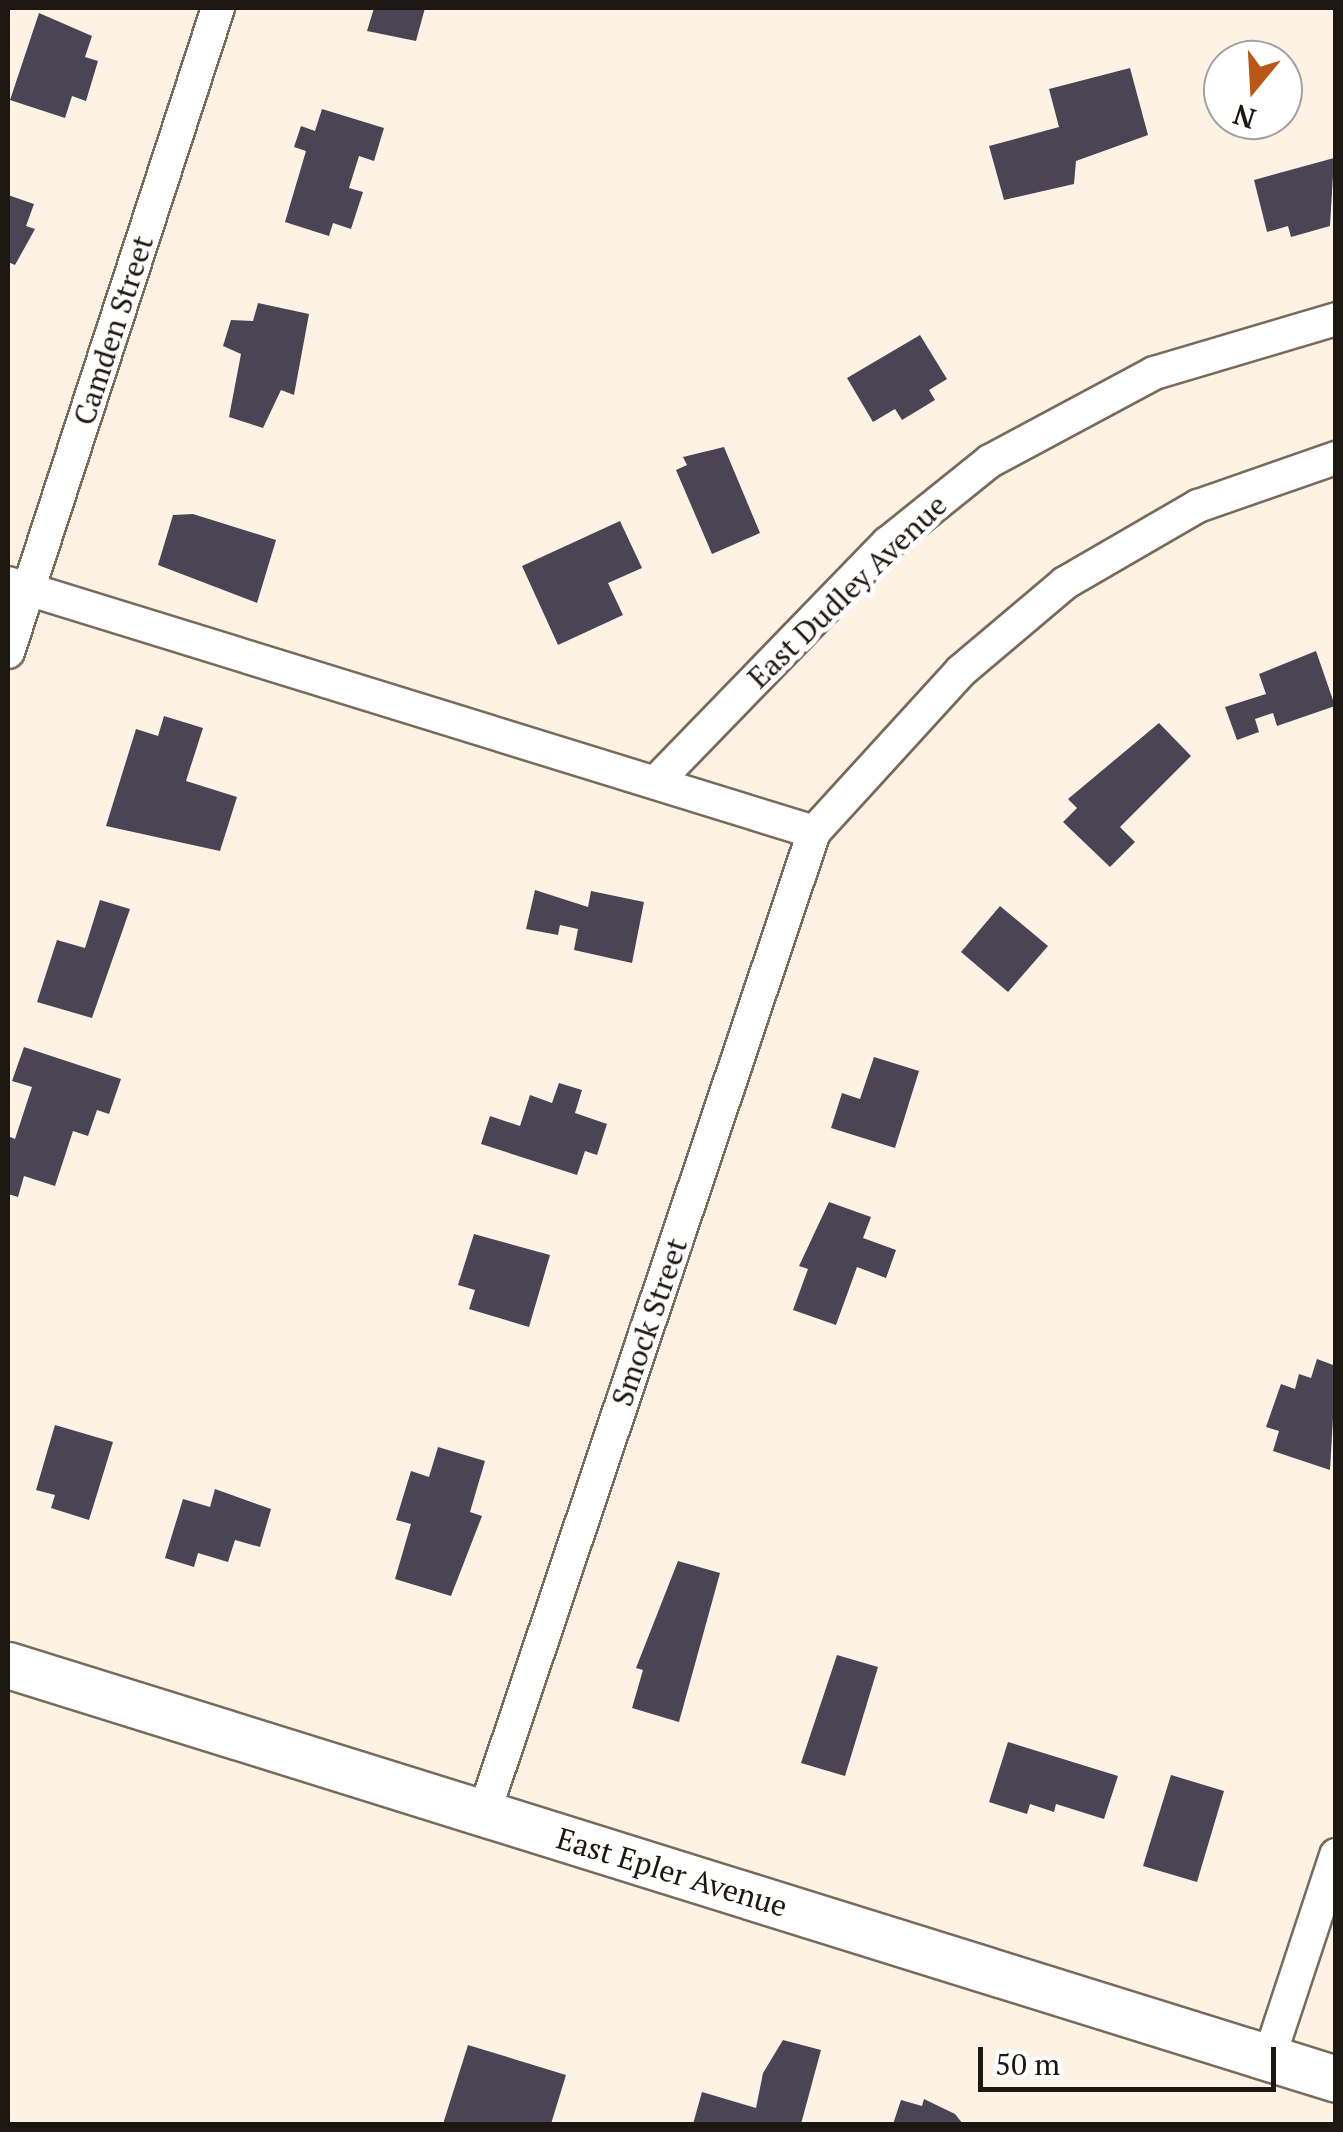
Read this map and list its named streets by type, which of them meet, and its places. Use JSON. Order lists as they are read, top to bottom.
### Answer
{
  "streets": {
    "street": [
      "Camden Street",
      "East Dudley Avenue",
      "Smock Street",
      "East Epler Avenue"
    ]
  },
  "crossings": [
    ["Smock Street", "East Epler Avenue"]
  ],
  "scale_bar": "50 m",
  "north": "bottom"
}
